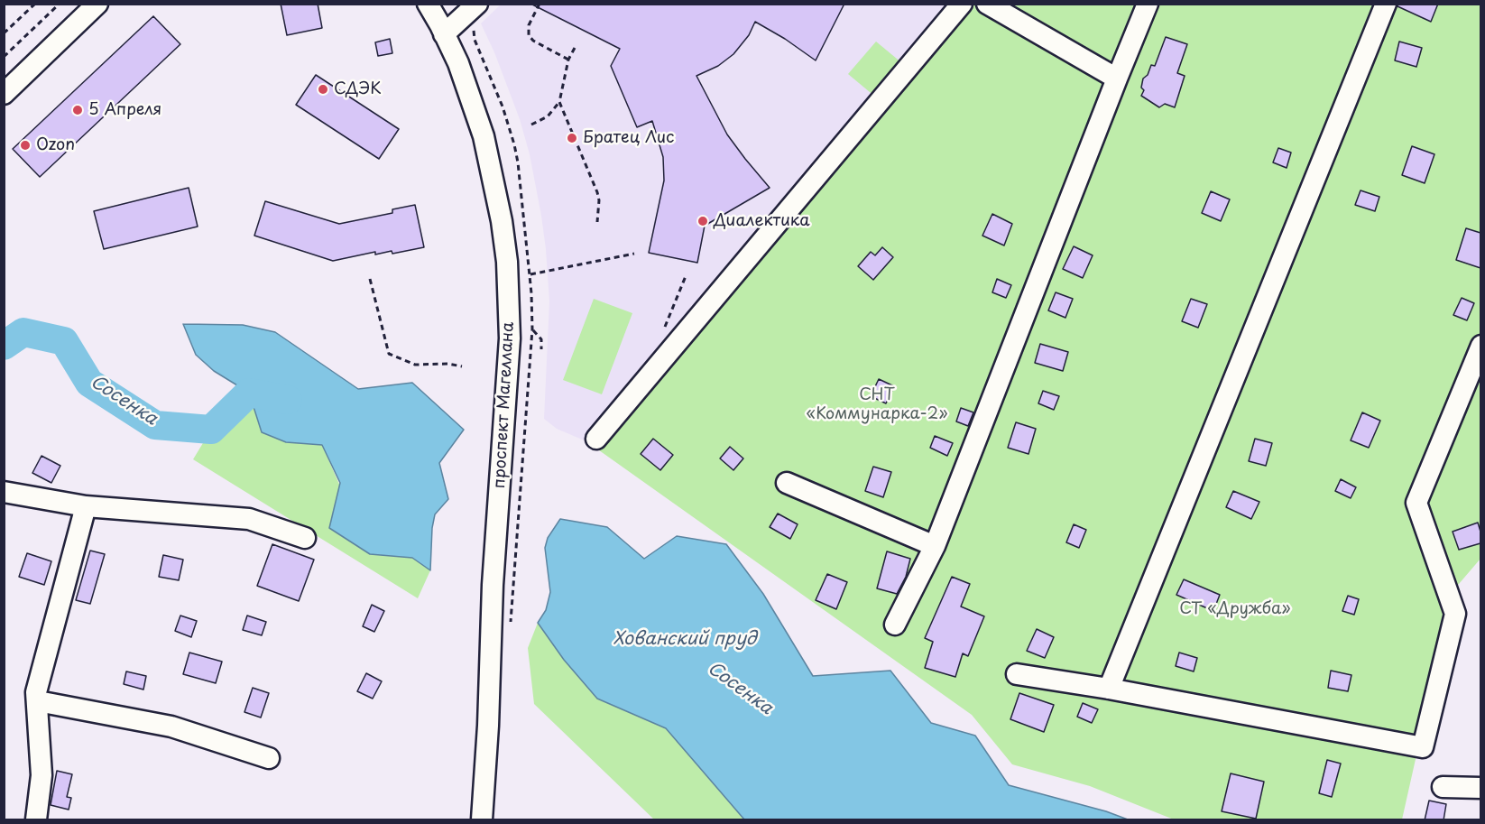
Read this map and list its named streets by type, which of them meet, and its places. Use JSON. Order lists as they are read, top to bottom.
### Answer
{
  "streets": {
    "street": ["проспект Магеллана"]
  },
  "water": ["Сосенка", "Хованский пруд"],
  "parks": ["СНТ «Коммунарка-2»", "СТ «Дружба»"],
  "places": [
    "СДЭК",
    "5 Апреля",
    "Братец Лис",
    "Ozon",
    "Диалектика"
  ]
}
